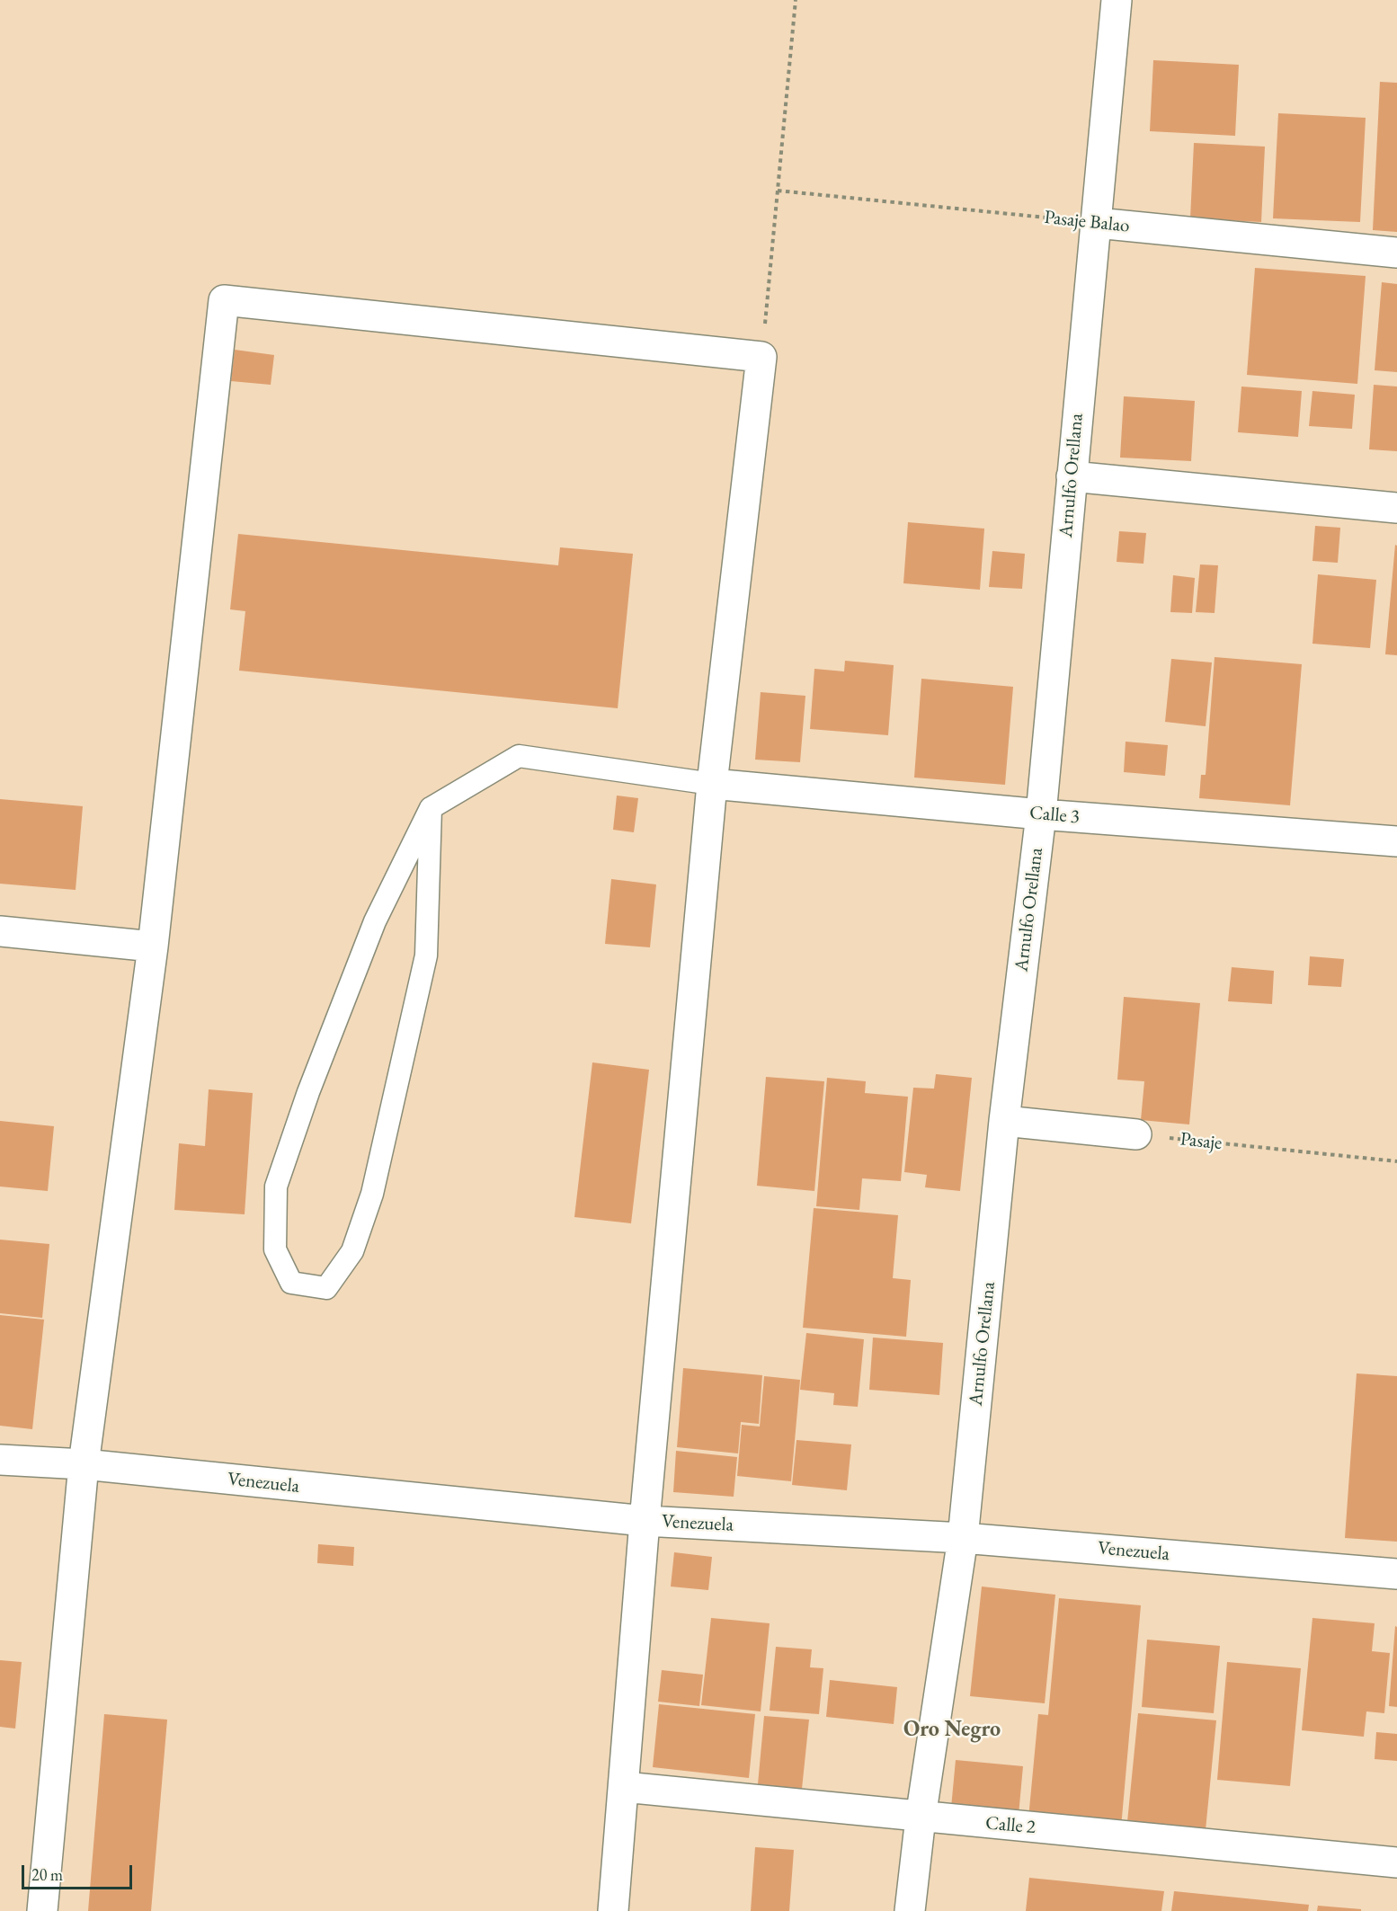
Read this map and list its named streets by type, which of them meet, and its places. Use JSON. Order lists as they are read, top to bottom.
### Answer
{
  "streets": {
    "street": [
      "Pasaje Balao",
      "Arnulfo Orellana",
      "Calle 3",
      "Venezuela",
      "Calle 2"
    ],
    "path": ["Pasaje"]
  },
  "crossings": [
    ["Pasaje Balao", "Arnulfo Orellana"],
    ["Arnulfo Orellana", "Calle 3"],
    ["Arnulfo Orellana", "Venezuela"],
    ["Arnulfo Orellana", "Calle 2"]
  ],
  "districts": ["Oro Negro"],
  "scale_bar": "20 m"
}
